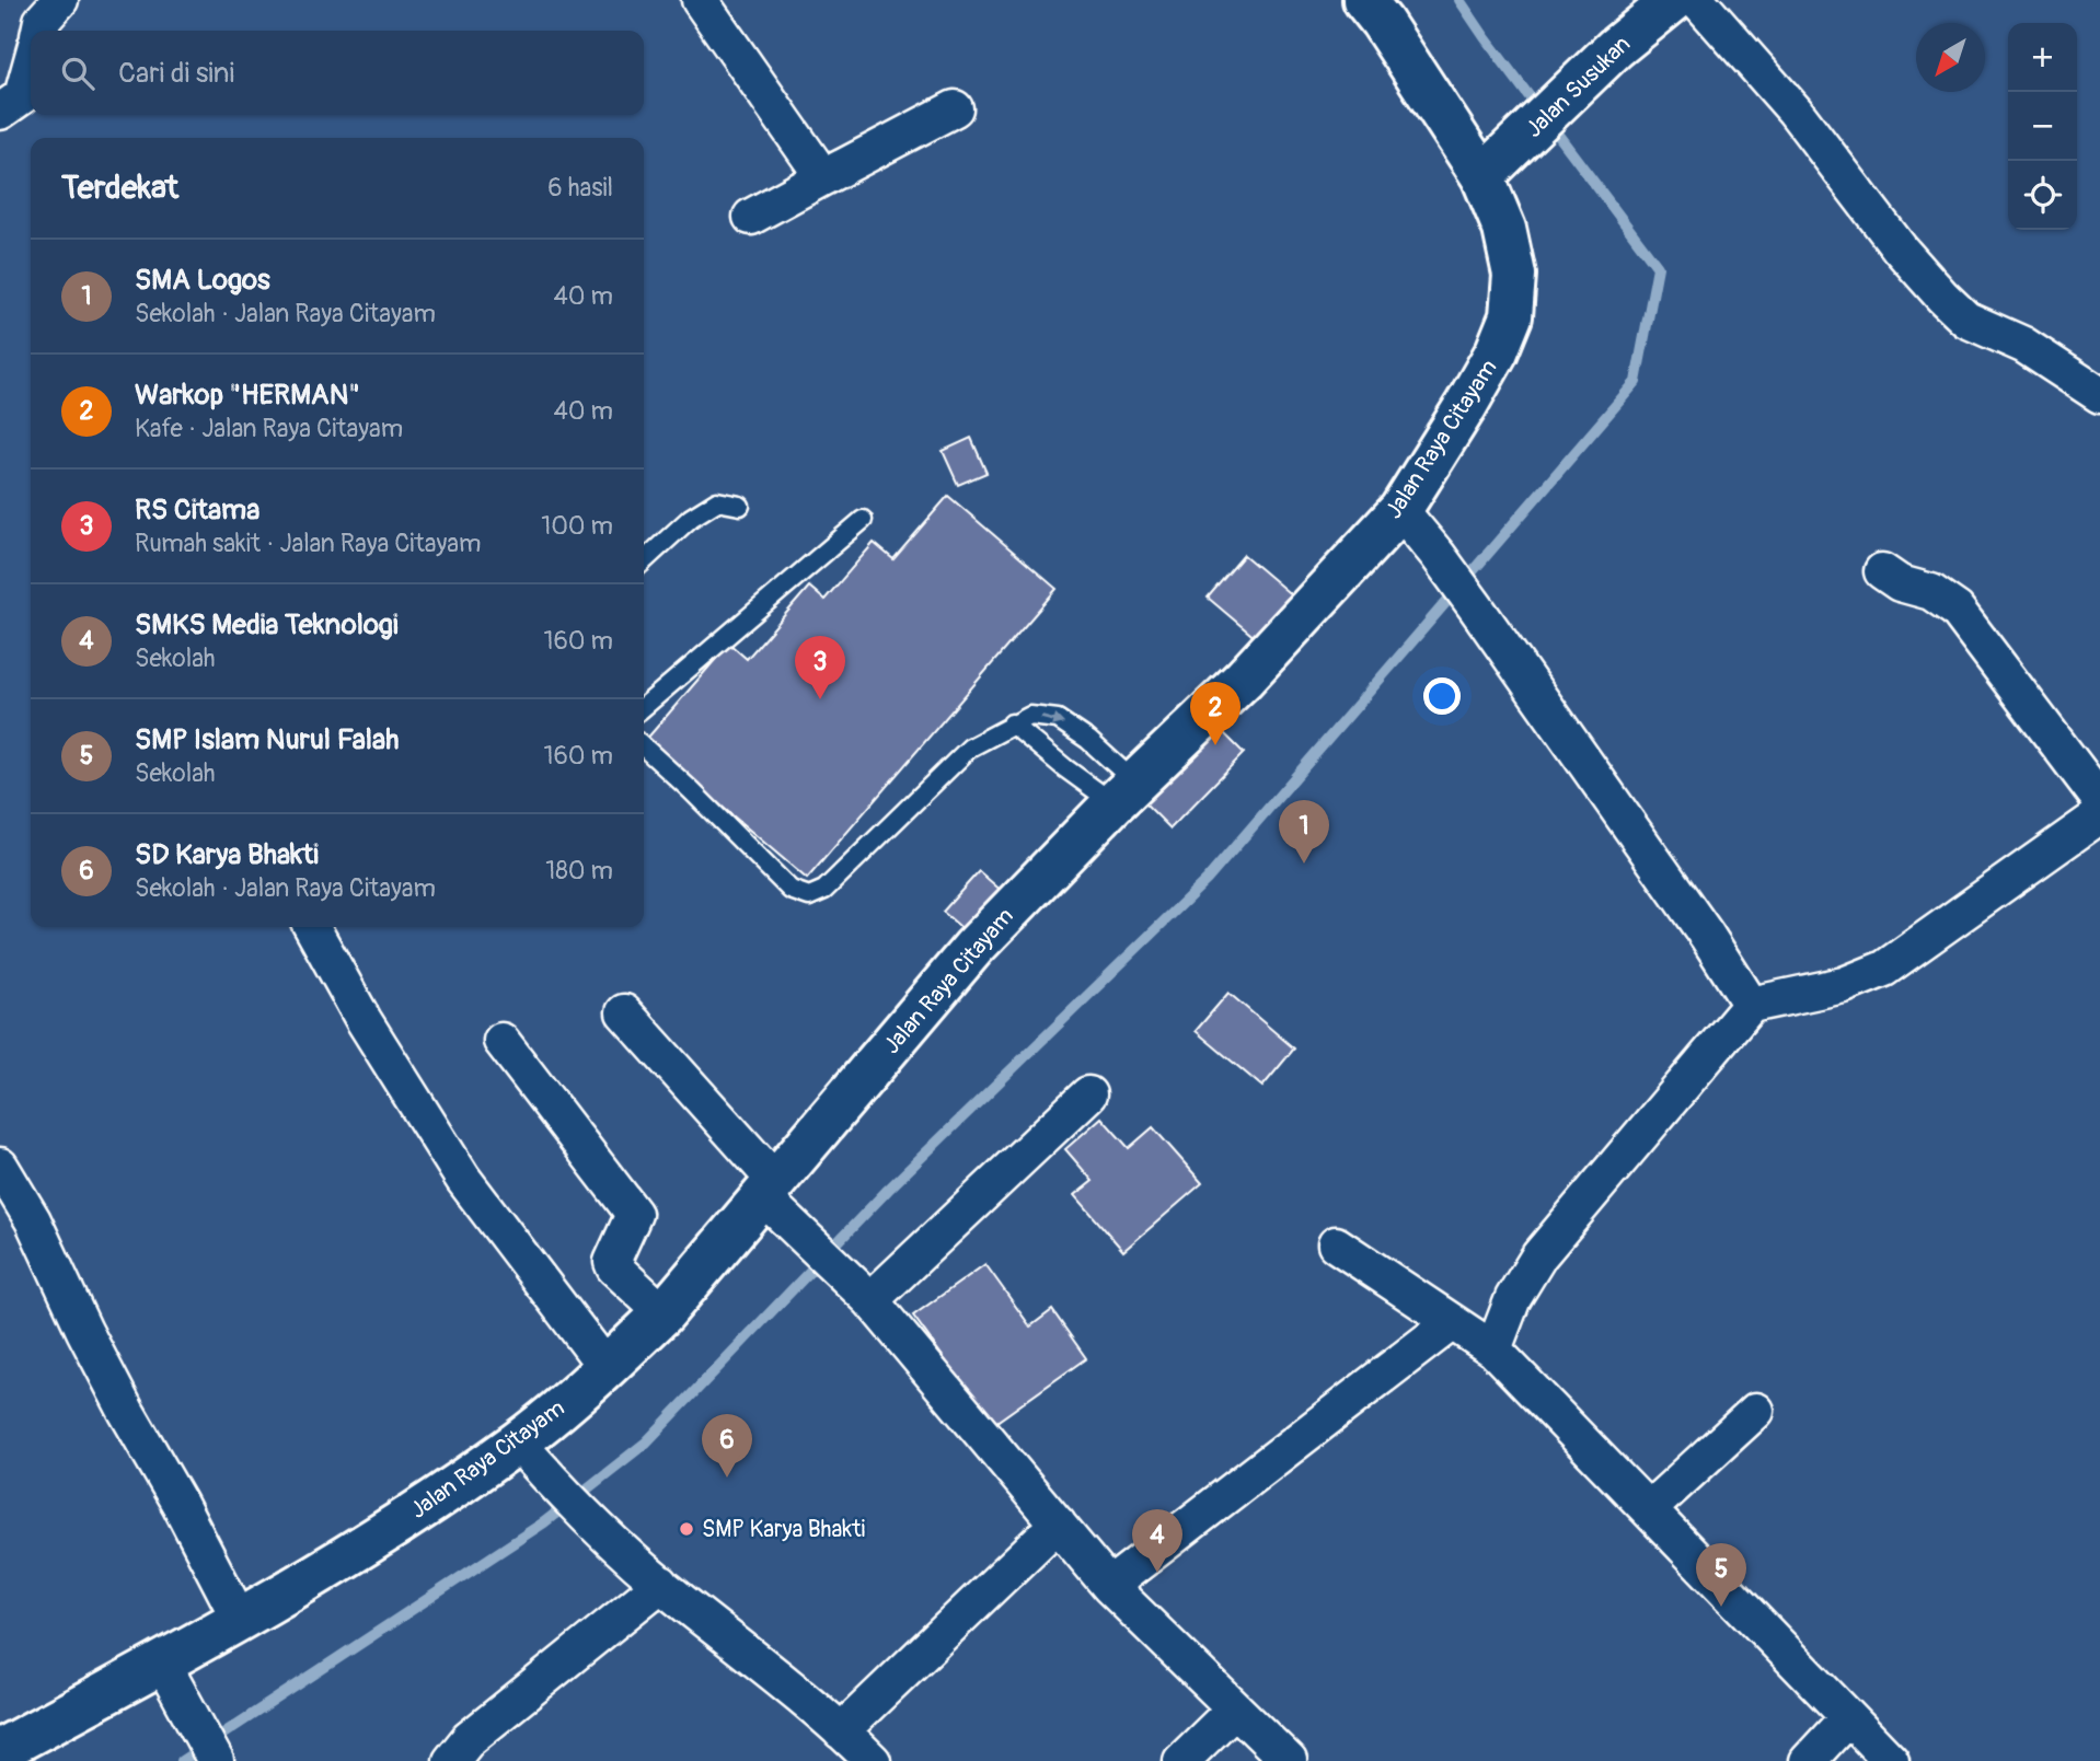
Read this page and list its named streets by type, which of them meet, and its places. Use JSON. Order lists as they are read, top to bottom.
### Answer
{
  "streets": {
    "main road": ["Jalan Susukan", "Jalan Raya Citayam"]
  },
  "crossings": [
    ["Jalan Susukan", "Jalan Raya Citayam"]
  ],
  "places": ["SMP Karya Bhakti"],
  "north": "bottom left",
  "page": {
    "map_buttons": ["+", "−"],
    "search": "Cari di sini",
    "heading": ["Terdekat", "6 hasil"],
    "list": [
      {
        "mark": "1",
        "name": "SMA Logos",
        "note": "Sekolah · Jalan Raya Citayam",
        "value": "40 m"
      },
      {
        "mark": "2",
        "name": "Warkop \"HERMAN\"",
        "note": "Kafe · Jalan Raya Citayam",
        "value": "40 m"
      },
      {
        "mark": "3",
        "name": "RS Citama",
        "note": "Rumah sakit · Jalan Raya Citayam",
        "value": "100 m"
      },
      {
        "mark": "4",
        "name": "SMKS Media Teknologi",
        "note": "Sekolah",
        "value": "160 m"
      },
      {
        "mark": "5",
        "name": "SMP Islam Nurul Falah",
        "note": "Sekolah",
        "value": "160 m"
      },
      {
        "mark": "6",
        "name": "SD Karya Bhakti",
        "note": "Sekolah · Jalan Raya Citayam",
        "value": "180 m"
      }
    ],
    "pins": [
      "3",
      "2",
      "1",
      "6",
      "4",
      "5"
    ]
  }
}
